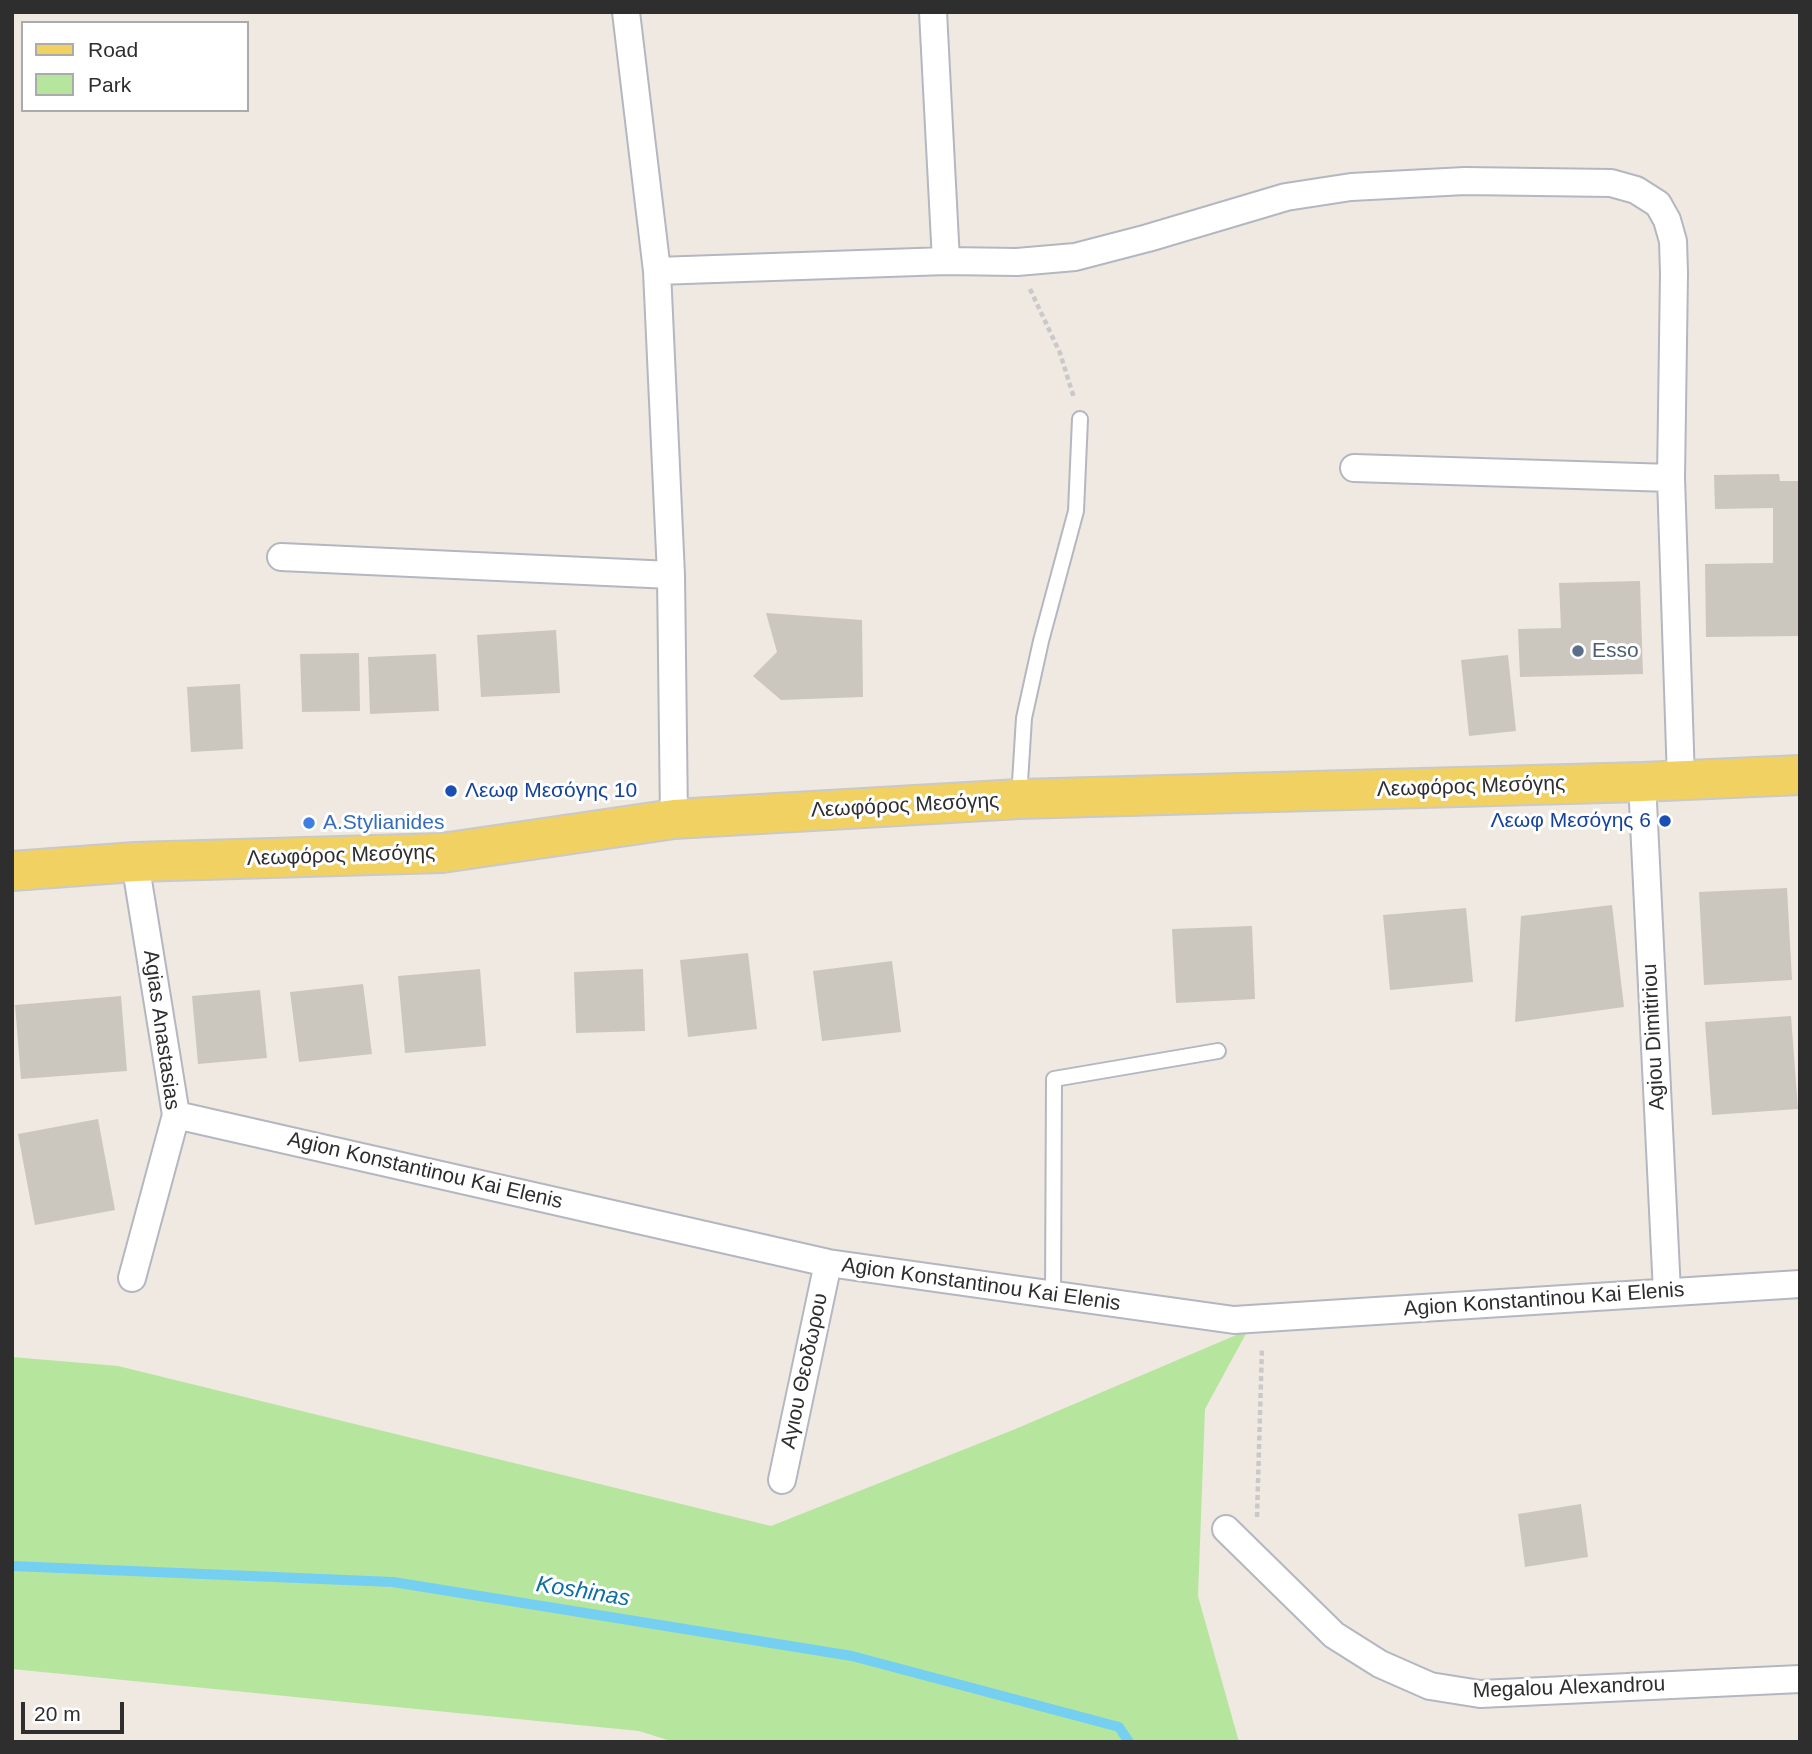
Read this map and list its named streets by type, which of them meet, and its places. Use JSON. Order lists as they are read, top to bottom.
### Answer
{
  "streets": {
    "main road": ["Λεωφόρος Μεσόγης"],
    "street": [
      "Agias Anastasias",
      "Agiou Dimitiriou",
      "Agion Konstantinou Kai Elenis",
      "Αγιου Θεοδωρου",
      "Megalou Alexandrou"
    ]
  },
  "crossings": [
    ["Λεωφόρος Μεσόγης", "Agias Anastasias"],
    ["Λεωφόρος Μεσόγης", "Agiou Dimitiriou"],
    ["Agias Anastasias", "Agion Konstantinou Kai Elenis"],
    ["Agiou Dimitiriou", "Agion Konstantinou Kai Elenis"],
    ["Agion Konstantinou Kai Elenis", "Αγιου Θεοδωρου"]
  ],
  "water": ["Koshinas"],
  "places": [
    "Esso",
    "Λεωφ Μεσόγης 10",
    "Λεωφ Μεσόγης 6",
    "A.Stylianides"
  ],
  "legend": ["Road", "Park"],
  "scale_bar": "20 m"
}
